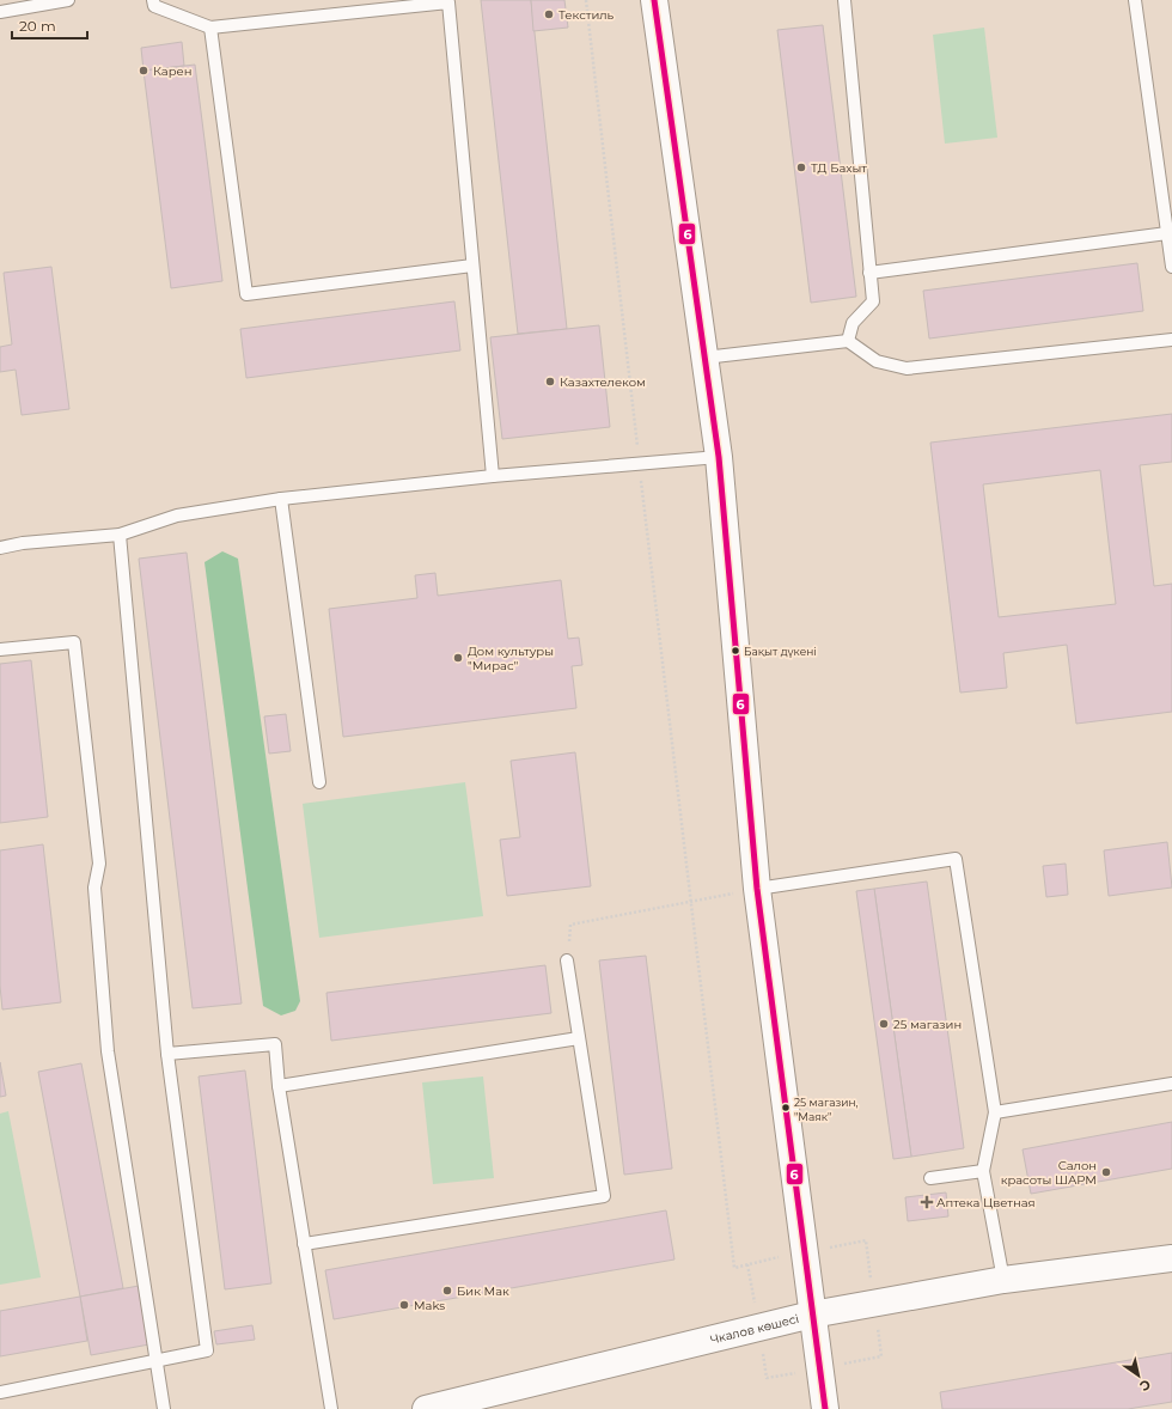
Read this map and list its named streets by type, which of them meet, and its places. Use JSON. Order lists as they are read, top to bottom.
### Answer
{
  "streets": {
    "street": ["Чкалов көшесі"]
  },
  "places": {
    "other": [
      "Текстиль",
      "Карен",
      "ТД Бахыт",
      "Казахтелеком",
      "Бақыт дүкені",
      "Дом культуры \"Мирас\"",
      "25 магазин",
      "25 магазин, \"Маяк\"",
      "Салон красоты ШАРМ",
      "Бик Мак",
      "Maks"
    ],
    "health": ["Аптека Цветная"]
  },
  "lines": ["transit line 6"],
  "scale_bar": "20 m",
  "north": "bottom right"
}
